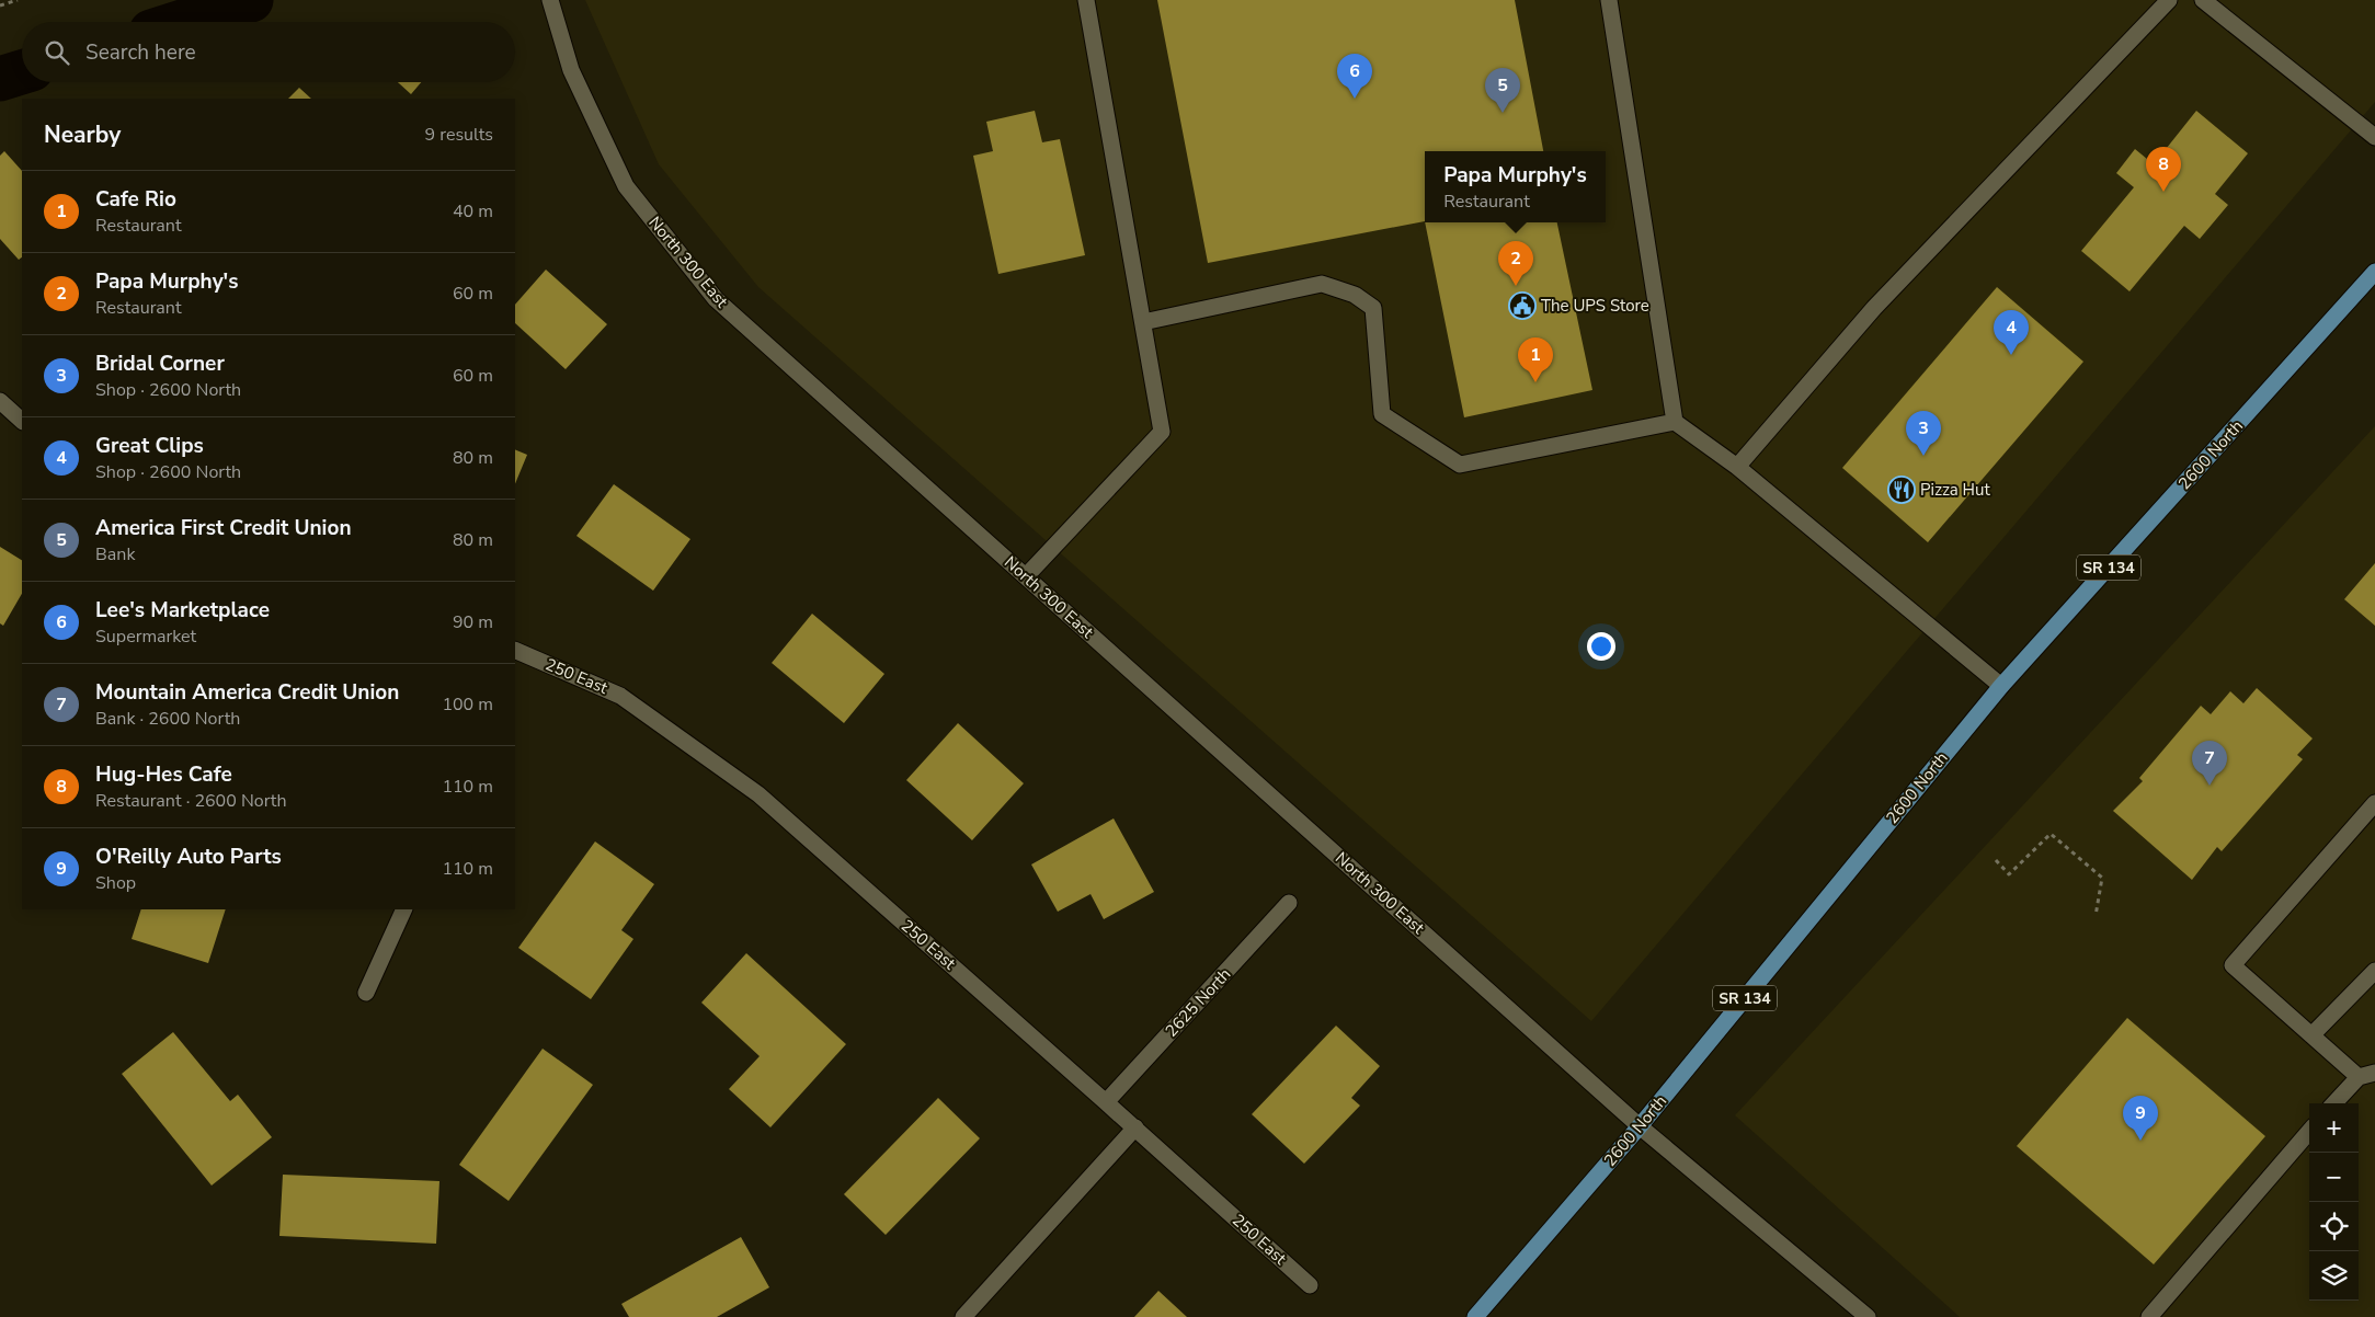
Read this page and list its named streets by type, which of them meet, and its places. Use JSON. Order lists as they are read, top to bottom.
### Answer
{
  "streets": {
    "main road": ["2600 North", "SR 134"],
    "street": ["North 300 East", "250 East", "2625 North"]
  },
  "crossings": [
    ["North 300 East", "2600 North"],
    ["250 East", "2625 North"]
  ],
  "places": {
    "public building": ["The UPS Store"],
    "restaurant": ["Pizza Hut"]
  },
  "page": {
    "search": "Search here",
    "pins": [
      "6",
      "5",
      "8",
      "2",
      "4",
      "1",
      "3",
      "7",
      "9"
    ],
    "heading": ["Nearby", "9 results"],
    "popup": ["Papa Murphy's", "Restaurant"],
    "list": [
      {
        "mark": "1",
        "name": "Cafe Rio",
        "note": "Restaurant",
        "value": "40 m"
      },
      {
        "mark": "2",
        "name": "Papa Murphy's",
        "note": "Restaurant",
        "value": "60 m"
      },
      {
        "mark": "3",
        "name": "Bridal Corner",
        "note": "Shop · 2600 North",
        "value": "60 m"
      },
      {
        "mark": "4",
        "name": "Great Clips",
        "note": "Shop · 2600 North",
        "value": "80 m"
      },
      {
        "mark": "5",
        "name": "America First Credit Union",
        "note": "Bank",
        "value": "80 m"
      },
      {
        "mark": "6",
        "name": "Lee's Marketplace",
        "note": "Supermarket",
        "value": "90 m"
      },
      {
        "mark": "7",
        "name": "Mountain America Credit Union",
        "note": "Bank · 2600 North",
        "value": "100 m"
      },
      {
        "mark": "8",
        "name": "Hug-Hes Cafe",
        "note": "Restaurant · 2600 North",
        "value": "110 m"
      },
      {
        "mark": "9",
        "name": "O'Reilly Auto Parts",
        "note": "Shop",
        "value": "110 m"
      }
    ],
    "map_buttons": ["+", "−"]
  }
}
